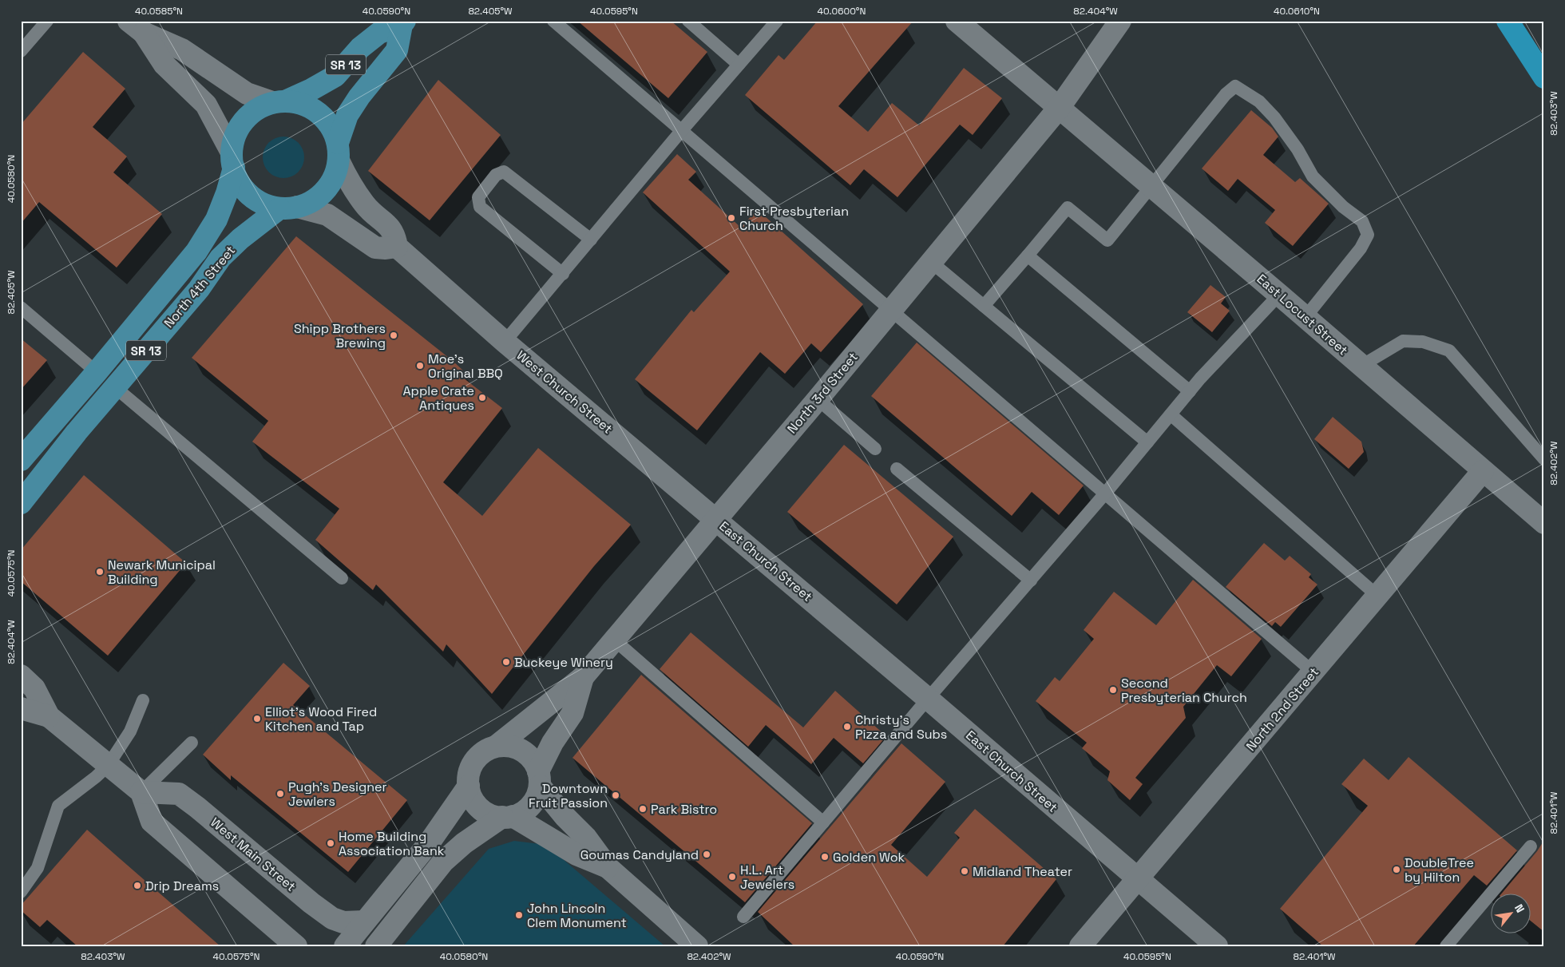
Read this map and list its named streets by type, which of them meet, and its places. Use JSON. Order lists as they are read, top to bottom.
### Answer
{
  "streets": {
    "main road": ["SR 13", "North 4th Street"],
    "street": [
      "East Locust Street",
      "West Church Street",
      "North 3rd Street",
      "East Church Street",
      "North 2nd Street",
      "West Main Street"
    ]
  },
  "crossings": [
    ["SR 13", "North 4th Street"],
    ["SR 13", "West Church Street"],
    ["North 4th Street", "West Church Street"],
    ["East Locust Street", "North 3rd Street"],
    ["East Locust Street", "North 2nd Street"],
    ["West Church Street", "North 3rd Street"],
    ["West Church Street", "East Church Street"],
    ["North 3rd Street", "East Church Street"],
    ["East Church Street", "North 2nd Street"]
  ],
  "places": [
    "First Presbyterian Church",
    "Shipp Brothers Brewing",
    "Moe's Original BBQ",
    "Apple Crate Antiques",
    "Newark Municipal Building",
    "Buckeye Winery",
    "Second Presbyterian Church",
    "Elliot's Wood Fired Kitchen and Tap",
    "Christy's Pizza and Subs",
    "Pugh's Designer Jewlers",
    "Downtown Fruit Passion",
    "Park Bistro",
    "Home Building Association Bank",
    "Goumas Candyland",
    "Golden Wok",
    "DoubleTree by Hilton",
    "Midland Theater",
    "H.L. Art Jewelers",
    "Drip Dreams",
    "John Lincoln Clem Monument"
  ],
  "north": "top right",
  "coordinates": [
    "40.0585°N",
    "40.0590°N",
    "82.405°W",
    "40.0595°N",
    "40.0600°N",
    "82.404°W",
    "40.0610°N",
    "82.403°W",
    "40.0580°N",
    "82.402°W",
    "40.0575°N",
    "82.401°W"
  ]
}
